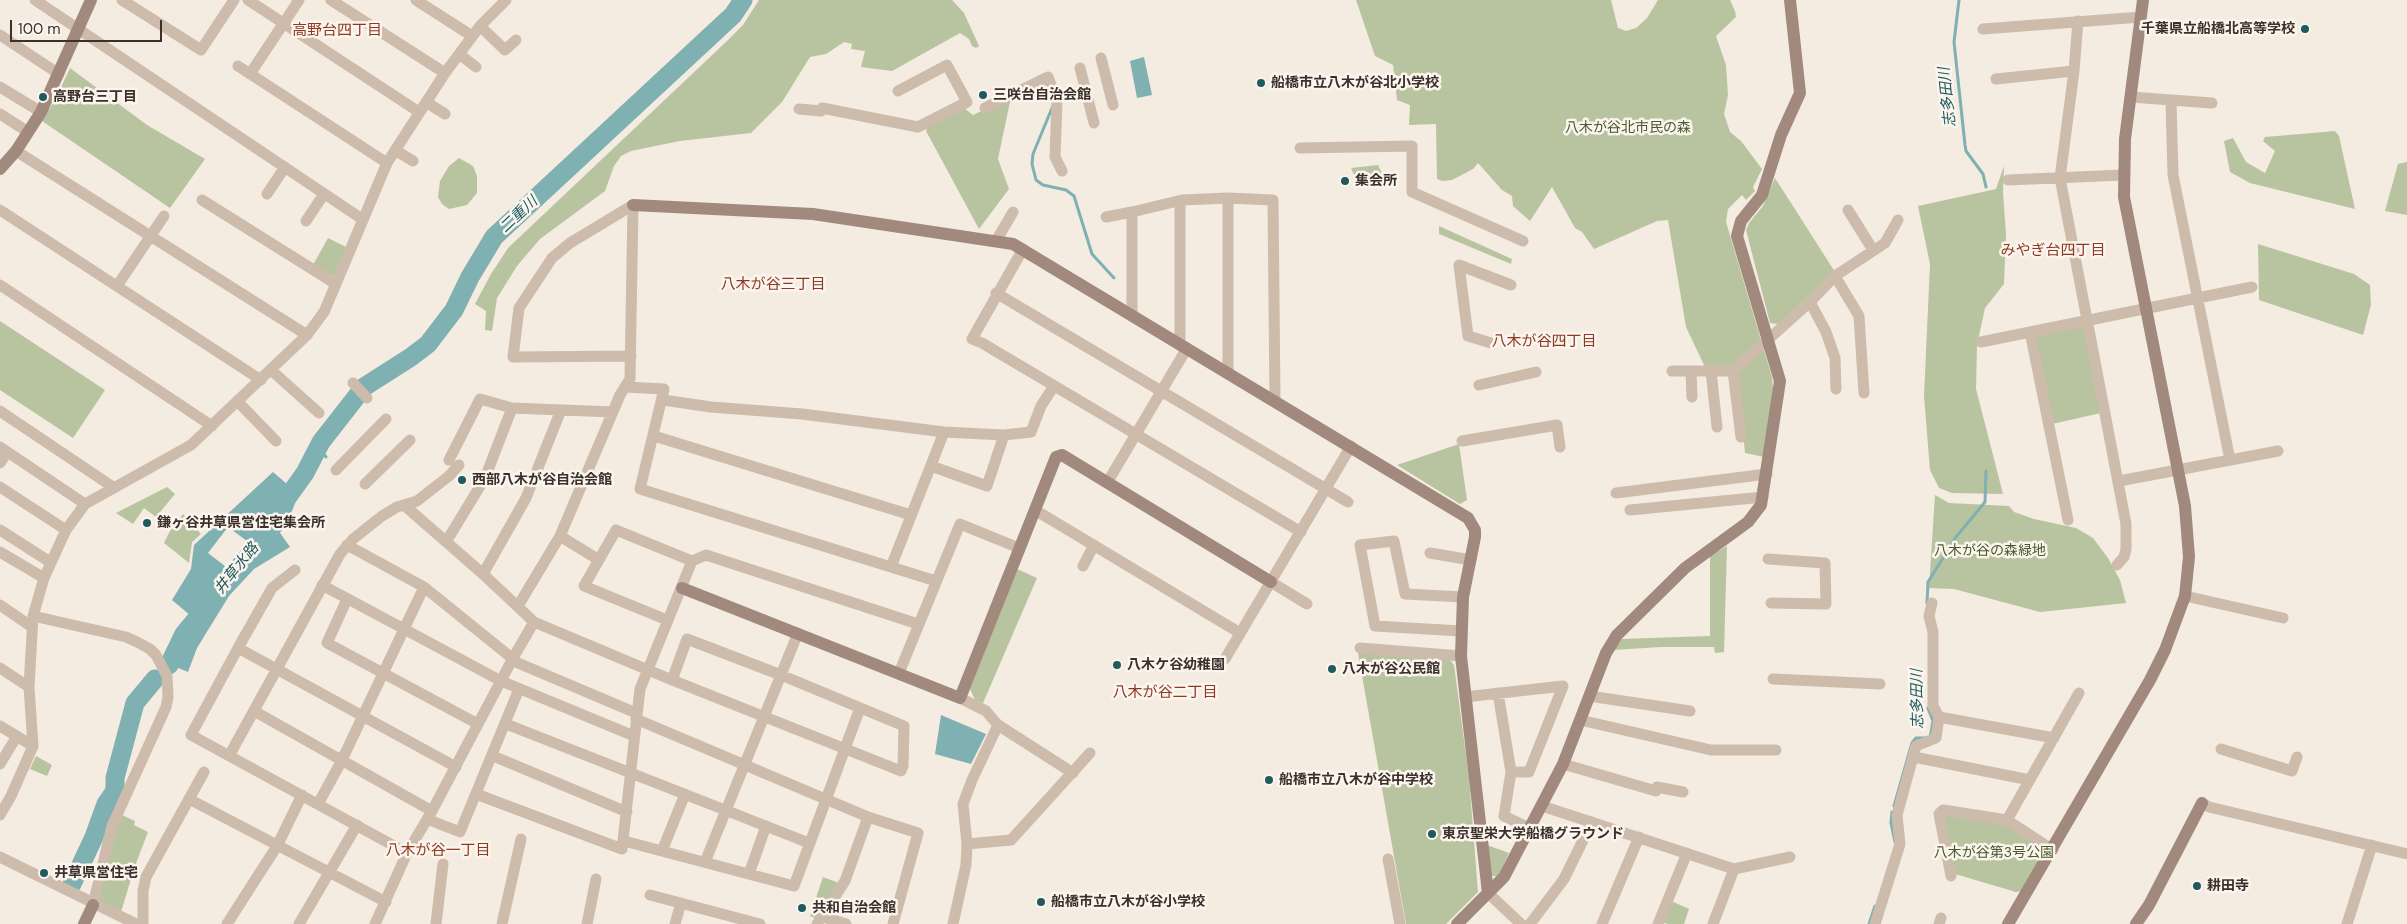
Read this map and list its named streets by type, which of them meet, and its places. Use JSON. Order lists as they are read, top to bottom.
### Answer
{
  "districts": [
    "高野台四丁目",
    "みやぎ台四丁目",
    "八木が谷三丁目",
    "八木が谷四丁目",
    "八木が谷二丁目",
    "八木が谷一丁目"
  ],
  "water": ["志多田川", "二重川", "井草水路"],
  "parks": ["八木が谷北市民の森", "八木が谷の森緑地", "八木が谷第3号公園"],
  "places": [
    "千葉県立船橋北高等学校",
    "船橋市立八木が谷北小学校",
    "三咲台自治会館",
    "高野台三丁目",
    "集会所",
    "西部八木が谷自治会館",
    "鎌ヶ谷井草県営住宅集会所",
    "八木ケ谷幼稚園",
    "八木が谷公民館",
    "船橋市立八木が谷中学校",
    "東京聖栄大学船橋グラウンド",
    "井草県営住宅",
    "耕田寺",
    "船橋市立八木が谷小学校",
    "共和自治会館"
  ],
  "scale_bar": "100 m"
}
